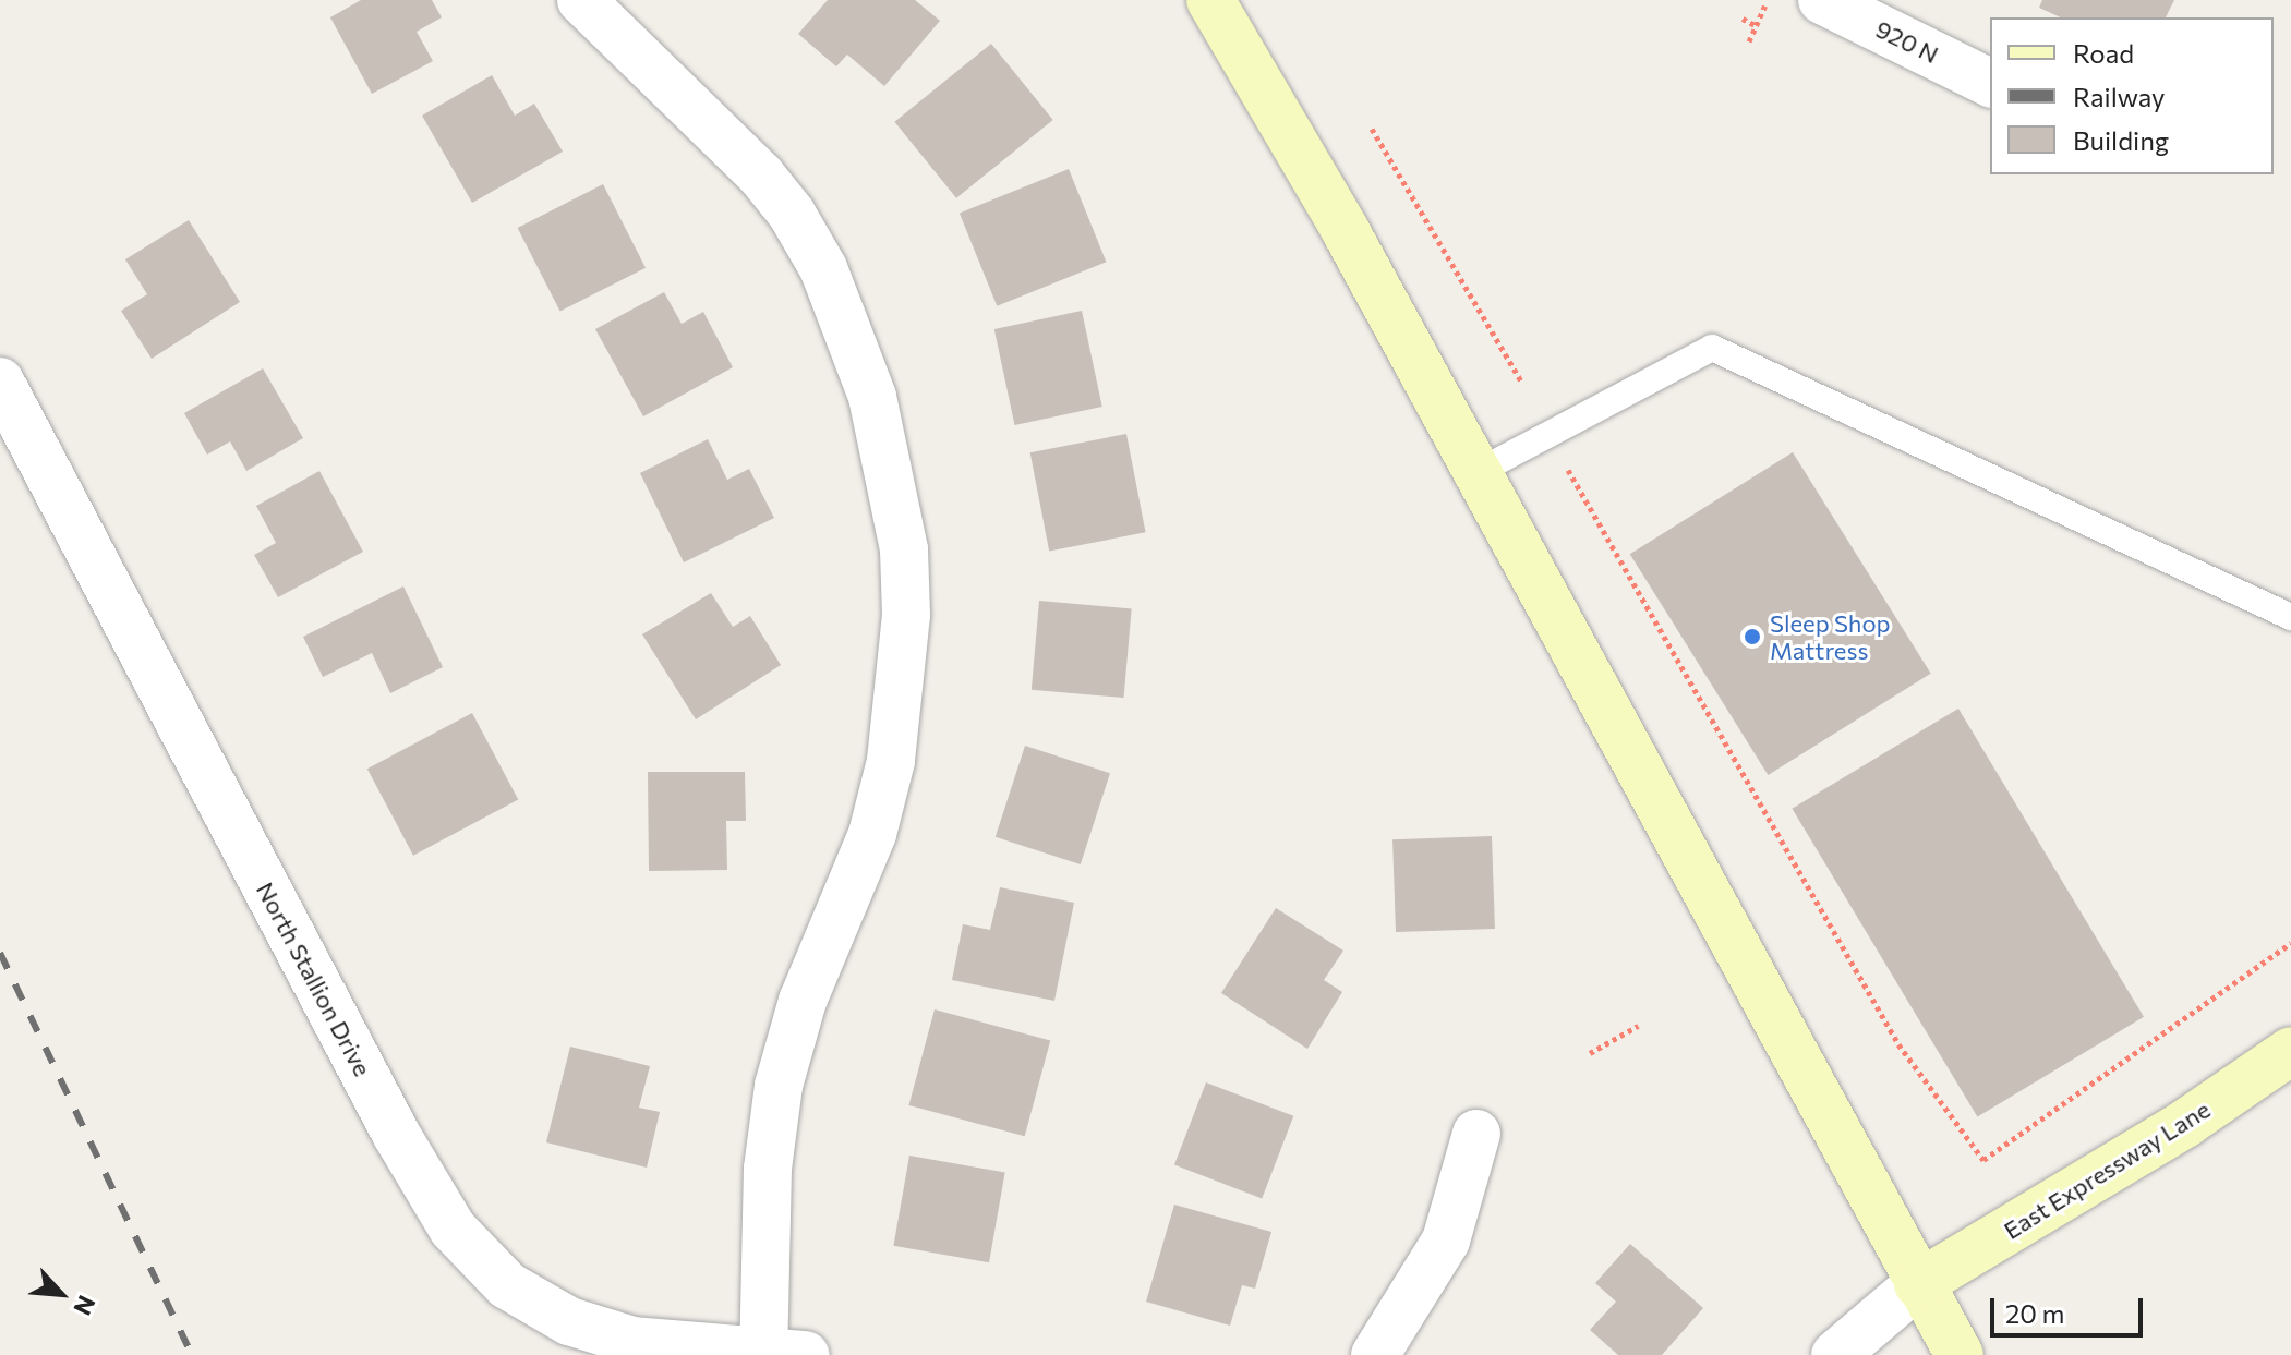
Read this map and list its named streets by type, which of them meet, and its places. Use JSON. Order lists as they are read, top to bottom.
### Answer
{
  "streets": {
    "main road": ["East Expressway Lane"],
    "street": ["920 N", "North Stallion Drive"]
  },
  "places": ["Sleep Shop Mattress"],
  "legend": ["Road", "Railway", "Building"],
  "scale_bar": "20 m",
  "north": "bottom right"
}
